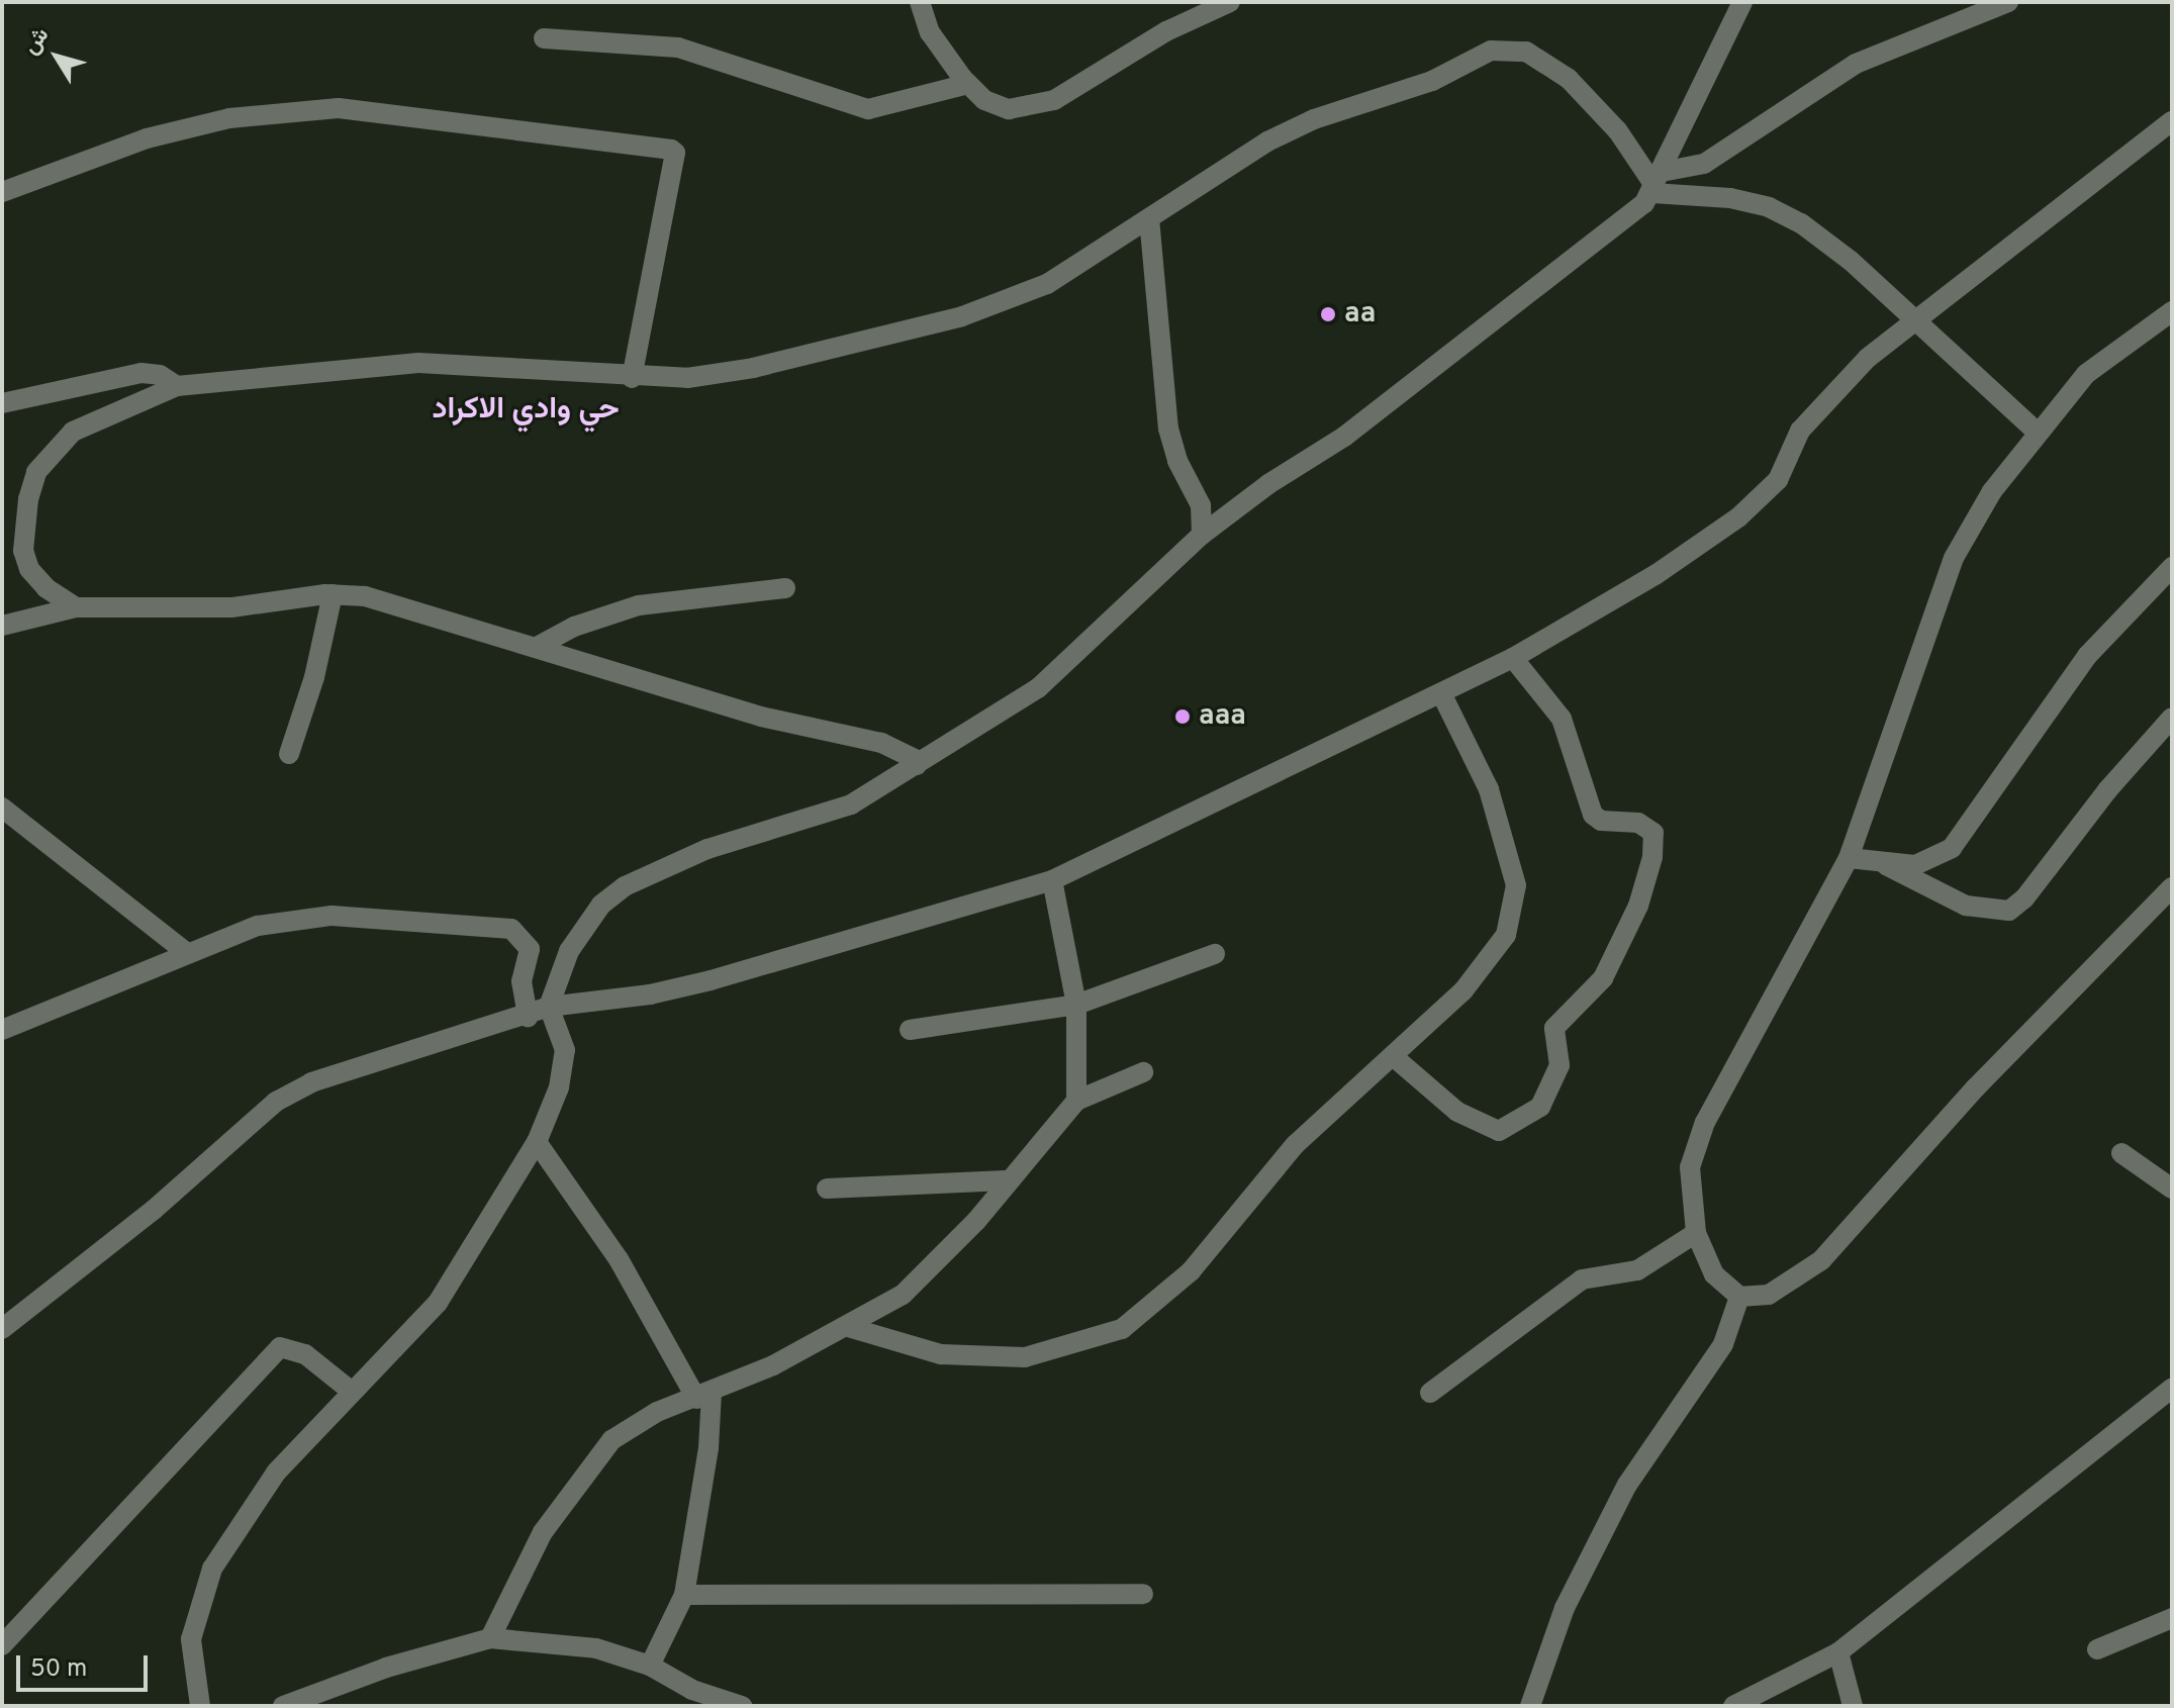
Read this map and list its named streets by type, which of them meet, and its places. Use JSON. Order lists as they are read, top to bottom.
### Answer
{
  "districts": ["حي وادي الاكراد"],
  "places": ["aa", "aaa"],
  "scale_bar": "50 m",
  "north": "top left"
}
